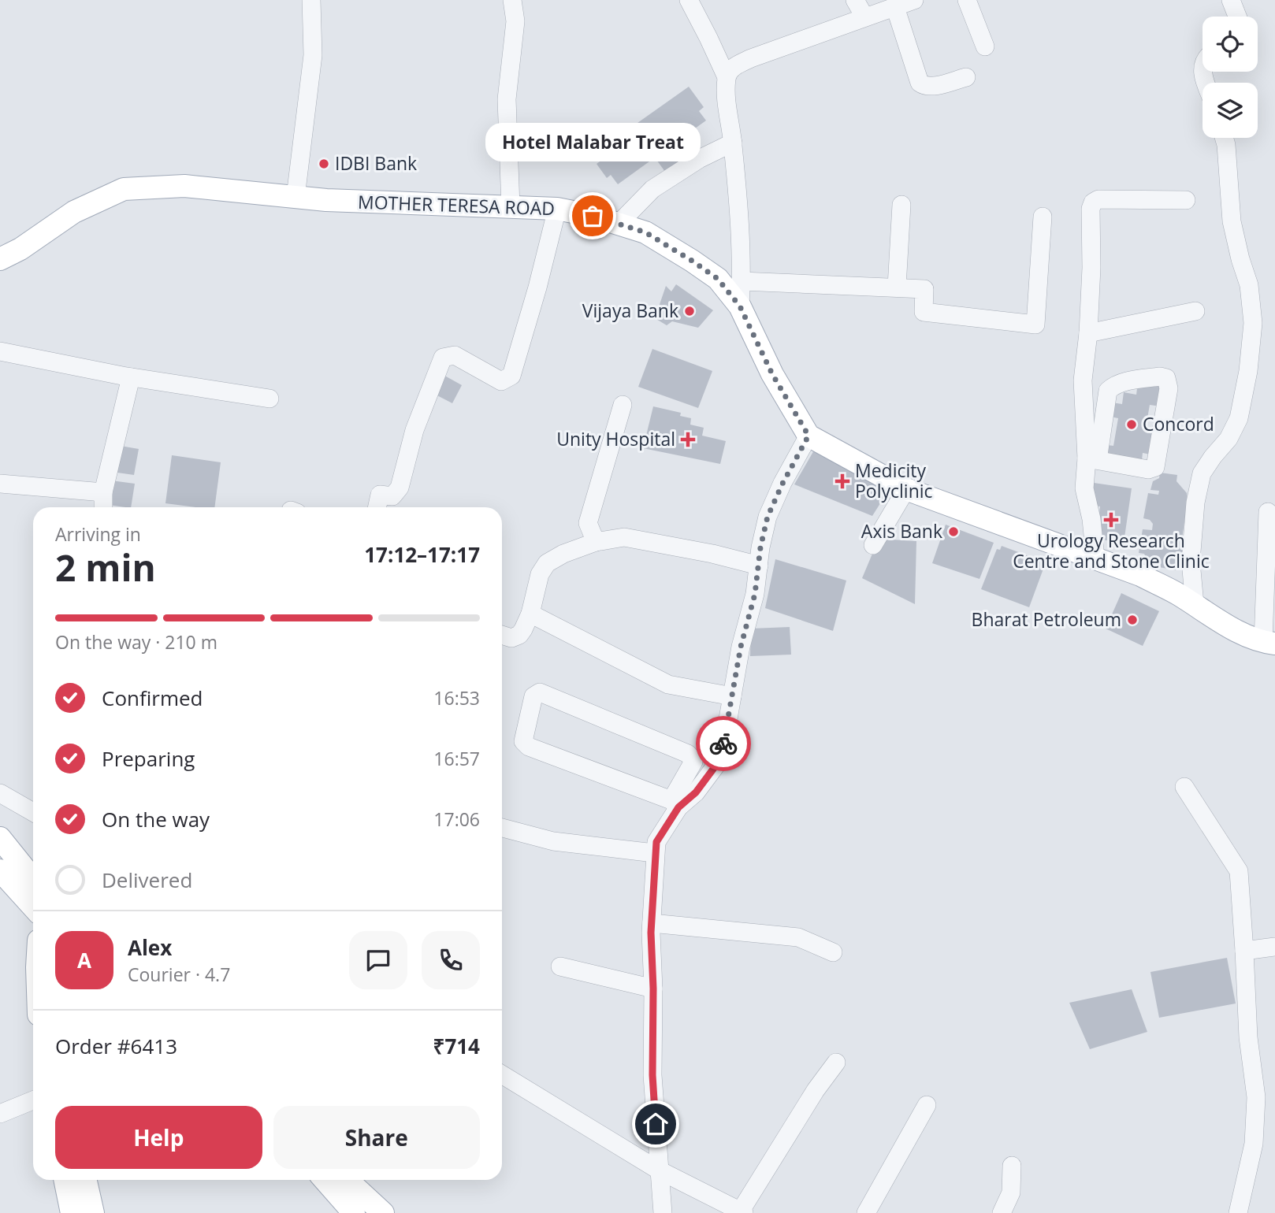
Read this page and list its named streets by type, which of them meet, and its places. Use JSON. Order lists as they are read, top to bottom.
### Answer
{
  "streets": {
    "main road": ["MOTHER TERESA ROAD"]
  },
  "places": {
    "other": [
      "IDBI Bank",
      "Hotel Malabar Treat",
      "Vijaya Bank",
      "Concord",
      "Axis Bank",
      "Bharat Petroleum"
    ],
    "health": ["Unity Hospital", "Medicity Polyclinic", "Urology Research Centre and Stone Clinic"]
  },
  "page": {
    "bubble": "Hotel Malabar Treat",
    "heading": ["2 min", "Arriving in", "17:12–17:17"],
    "panel": [
      "Alex",
      "Courier · 4.7",
      "Order #6413",
      "₹714"
    ],
    "bar": "On the way · 210 m",
    "list": [
      ["Confirmed", "16:53"],
      ["Preparing", "16:57"],
      ["On the way", "17:06"],
      "Delivered"
    ],
    "round": "A",
    "buttons": ["Help", "Share"]
  }
}
